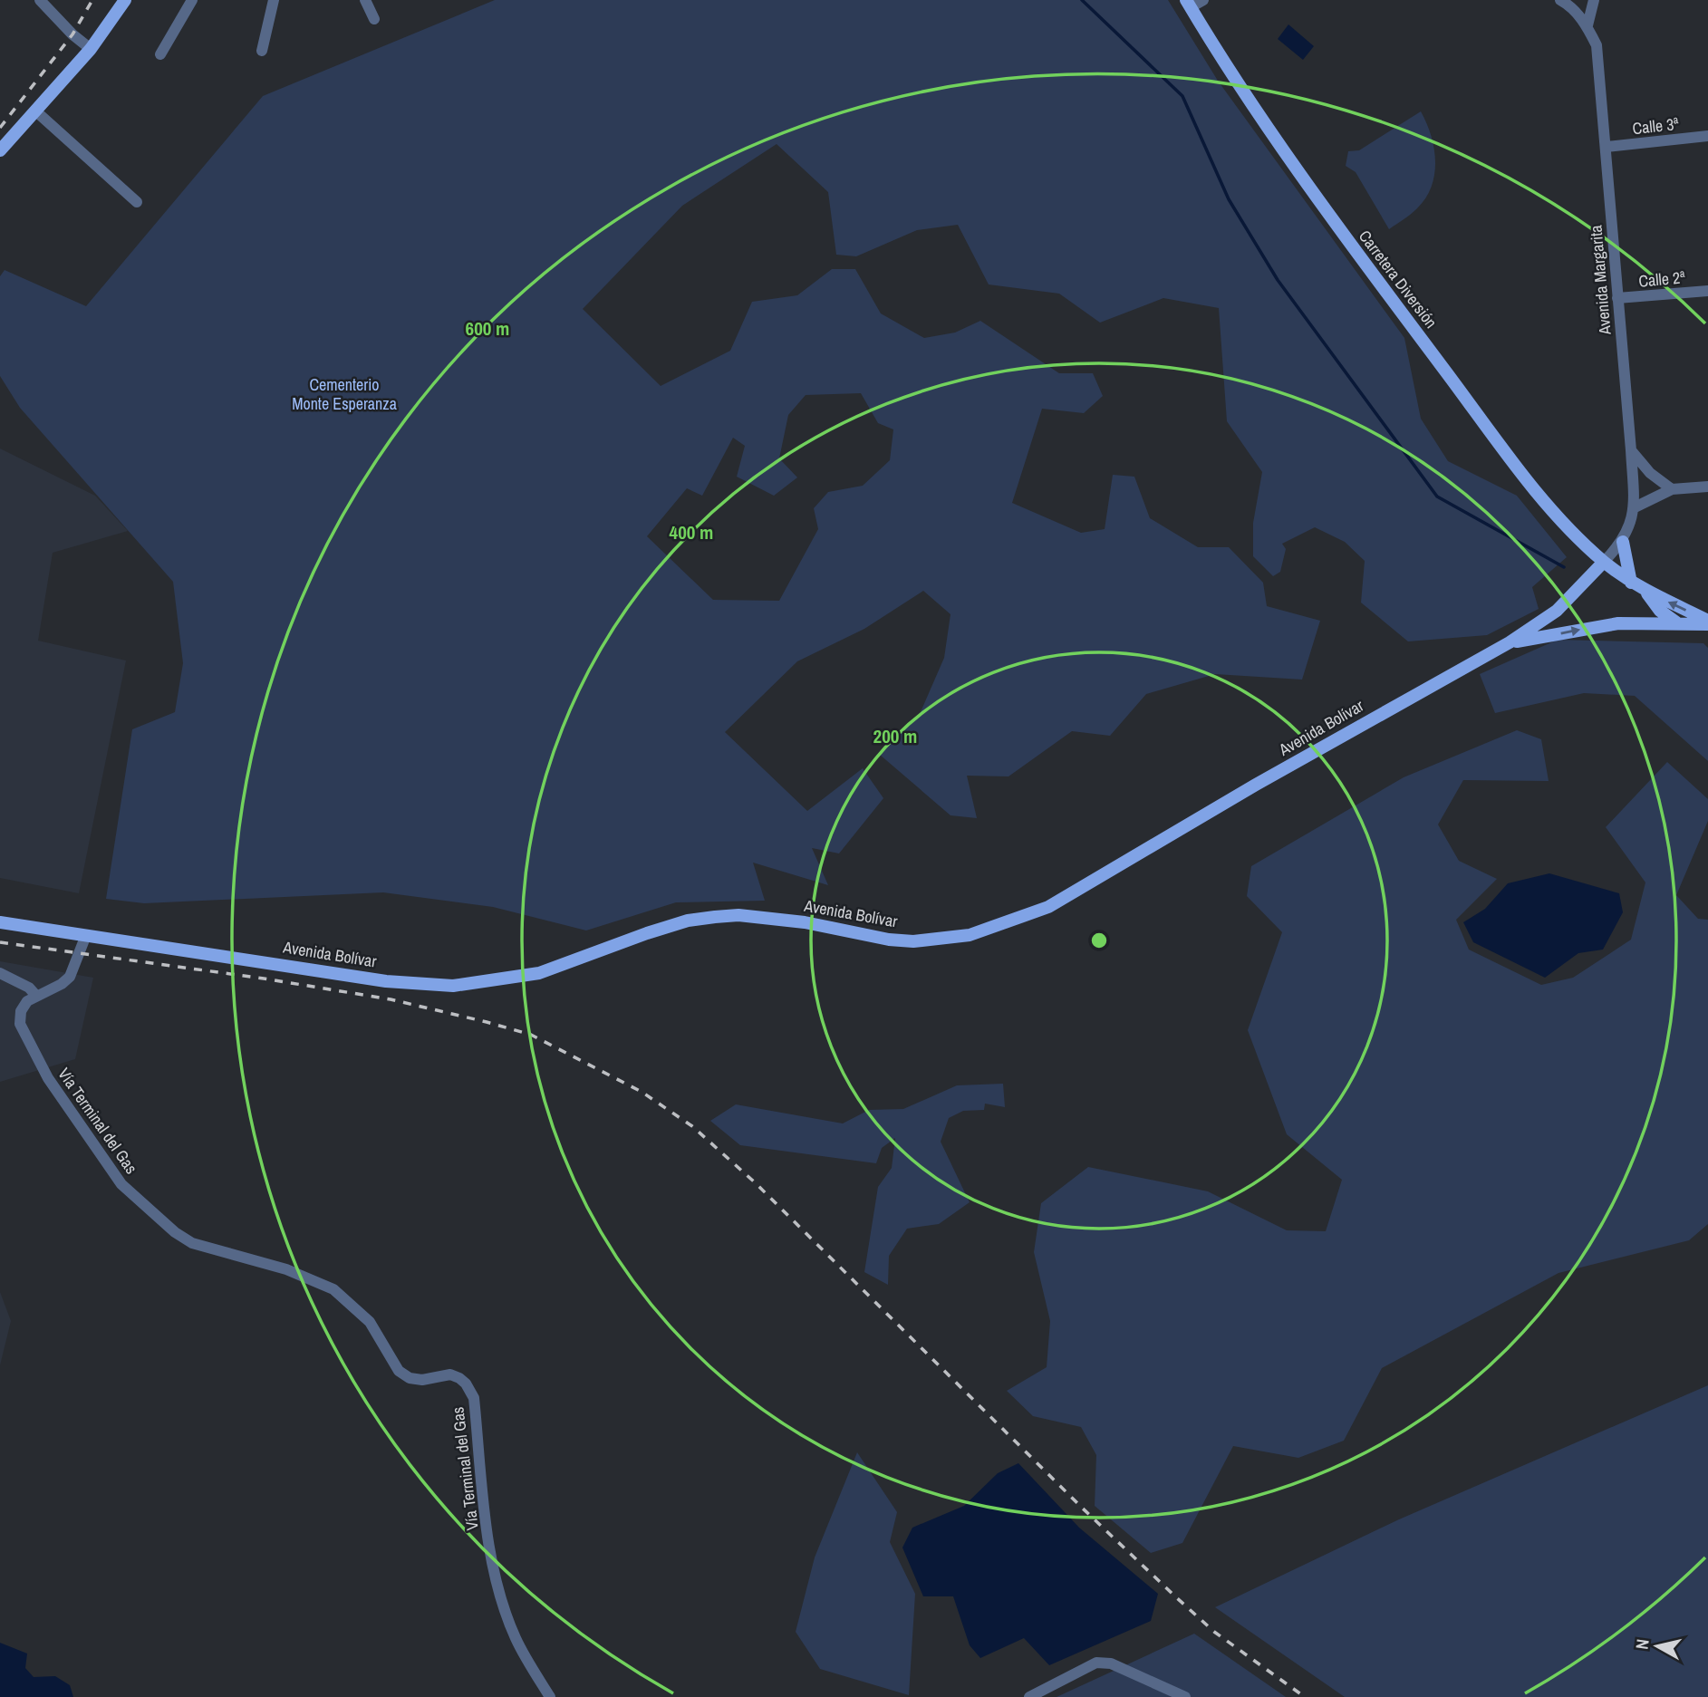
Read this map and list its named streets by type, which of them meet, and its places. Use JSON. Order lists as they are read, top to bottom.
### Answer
{
  "streets": {
    "main road": ["Carretera Diversión", "Avenida Bolívar"],
    "street": [
      "Calle 3ª",
      "Calle 2ª",
      "Avenida Margarita",
      "Vía Terminal del Gas"
    ]
  },
  "crossings": [
    ["Calle 3ª", "Avenida Margarita"],
    ["Carretera Diversión", "Avenida Margarita"],
    ["Carretera Diversión", "Avenida Bolívar"],
    ["Calle 2ª", "Avenida Margarita"],
    ["Avenida Margarita", "Avenida Bolívar"]
  ],
  "parks": ["Cementerio Monte Esperanza"],
  "north": "left",
  "rings": ["600 m", "400 m", "200 m"]
}
